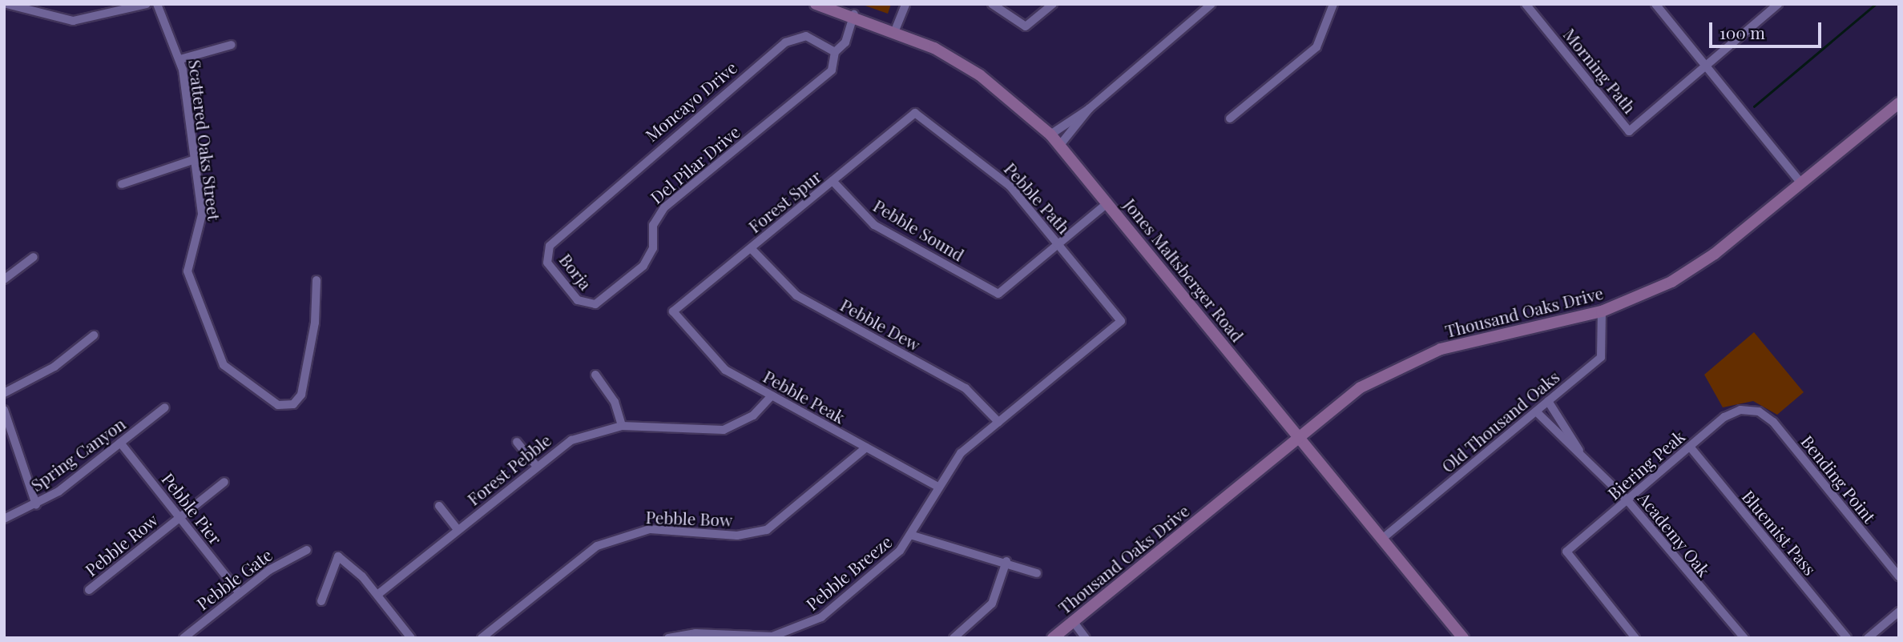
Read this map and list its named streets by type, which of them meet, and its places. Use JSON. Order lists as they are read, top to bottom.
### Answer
{
  "streets": {
    "main road": ["Jones Maltsberger Road", "Thousand Oaks Drive"],
    "street": [
      "Morning Path",
      "Moncayo Drive",
      "Scattered Oaks Street",
      "Del Pilar Drive",
      "Pebble Path",
      "Forest Spur",
      "Pebble Sound",
      "Borja",
      "Pebble Dew",
      "Pebble Peak",
      "Old Thousand Oaks",
      "Spring Canyon",
      "Biering Peak",
      "Forest Pebble",
      "Bending Point",
      "Pebble Pier",
      "Pebble Bow",
      "Bluemist Pass",
      "Academy Oak",
      "Pebble Row",
      "Pebble Breeze",
      "Pebble Gate"
    ]
  },
  "crossings": [
    ["Moncayo Drive", "Del Pilar Drive"],
    ["Moncayo Drive", "Borja"],
    ["Del Pilar Drive", "Borja"],
    ["Pebble Path", "Forest Spur"],
    ["Pebble Path", "Pebble Sound"],
    ["Pebble Path", "Pebble Breeze"],
    ["Forest Spur", "Pebble Sound"],
    ["Forest Spur", "Pebble Dew"],
    ["Forest Spur", "Pebble Peak"],
    ["Jones Maltsberger Road", "Thousand Oaks Drive"],
    ["Jones Maltsberger Road", "Old Thousand Oaks"],
    ["Thousand Oaks Drive", "Old Thousand Oaks"],
    ["Pebble Dew", "Pebble Breeze"],
    ["Pebble Peak", "Forest Pebble"],
    ["Pebble Peak", "Pebble Bow"],
    ["Pebble Peak", "Pebble Breeze"],
    ["Old Thousand Oaks", "Academy Oak"],
    ["Spring Canyon", "Pebble Pier"],
    ["Biering Peak", "Bending Point"],
    ["Biering Peak", "Bluemist Pass"],
    ["Biering Peak", "Academy Oak"],
    ["Pebble Pier", "Pebble Row"],
    ["Pebble Pier", "Pebble Gate"]
  ],
  "scale_bar": "100 m"
}
